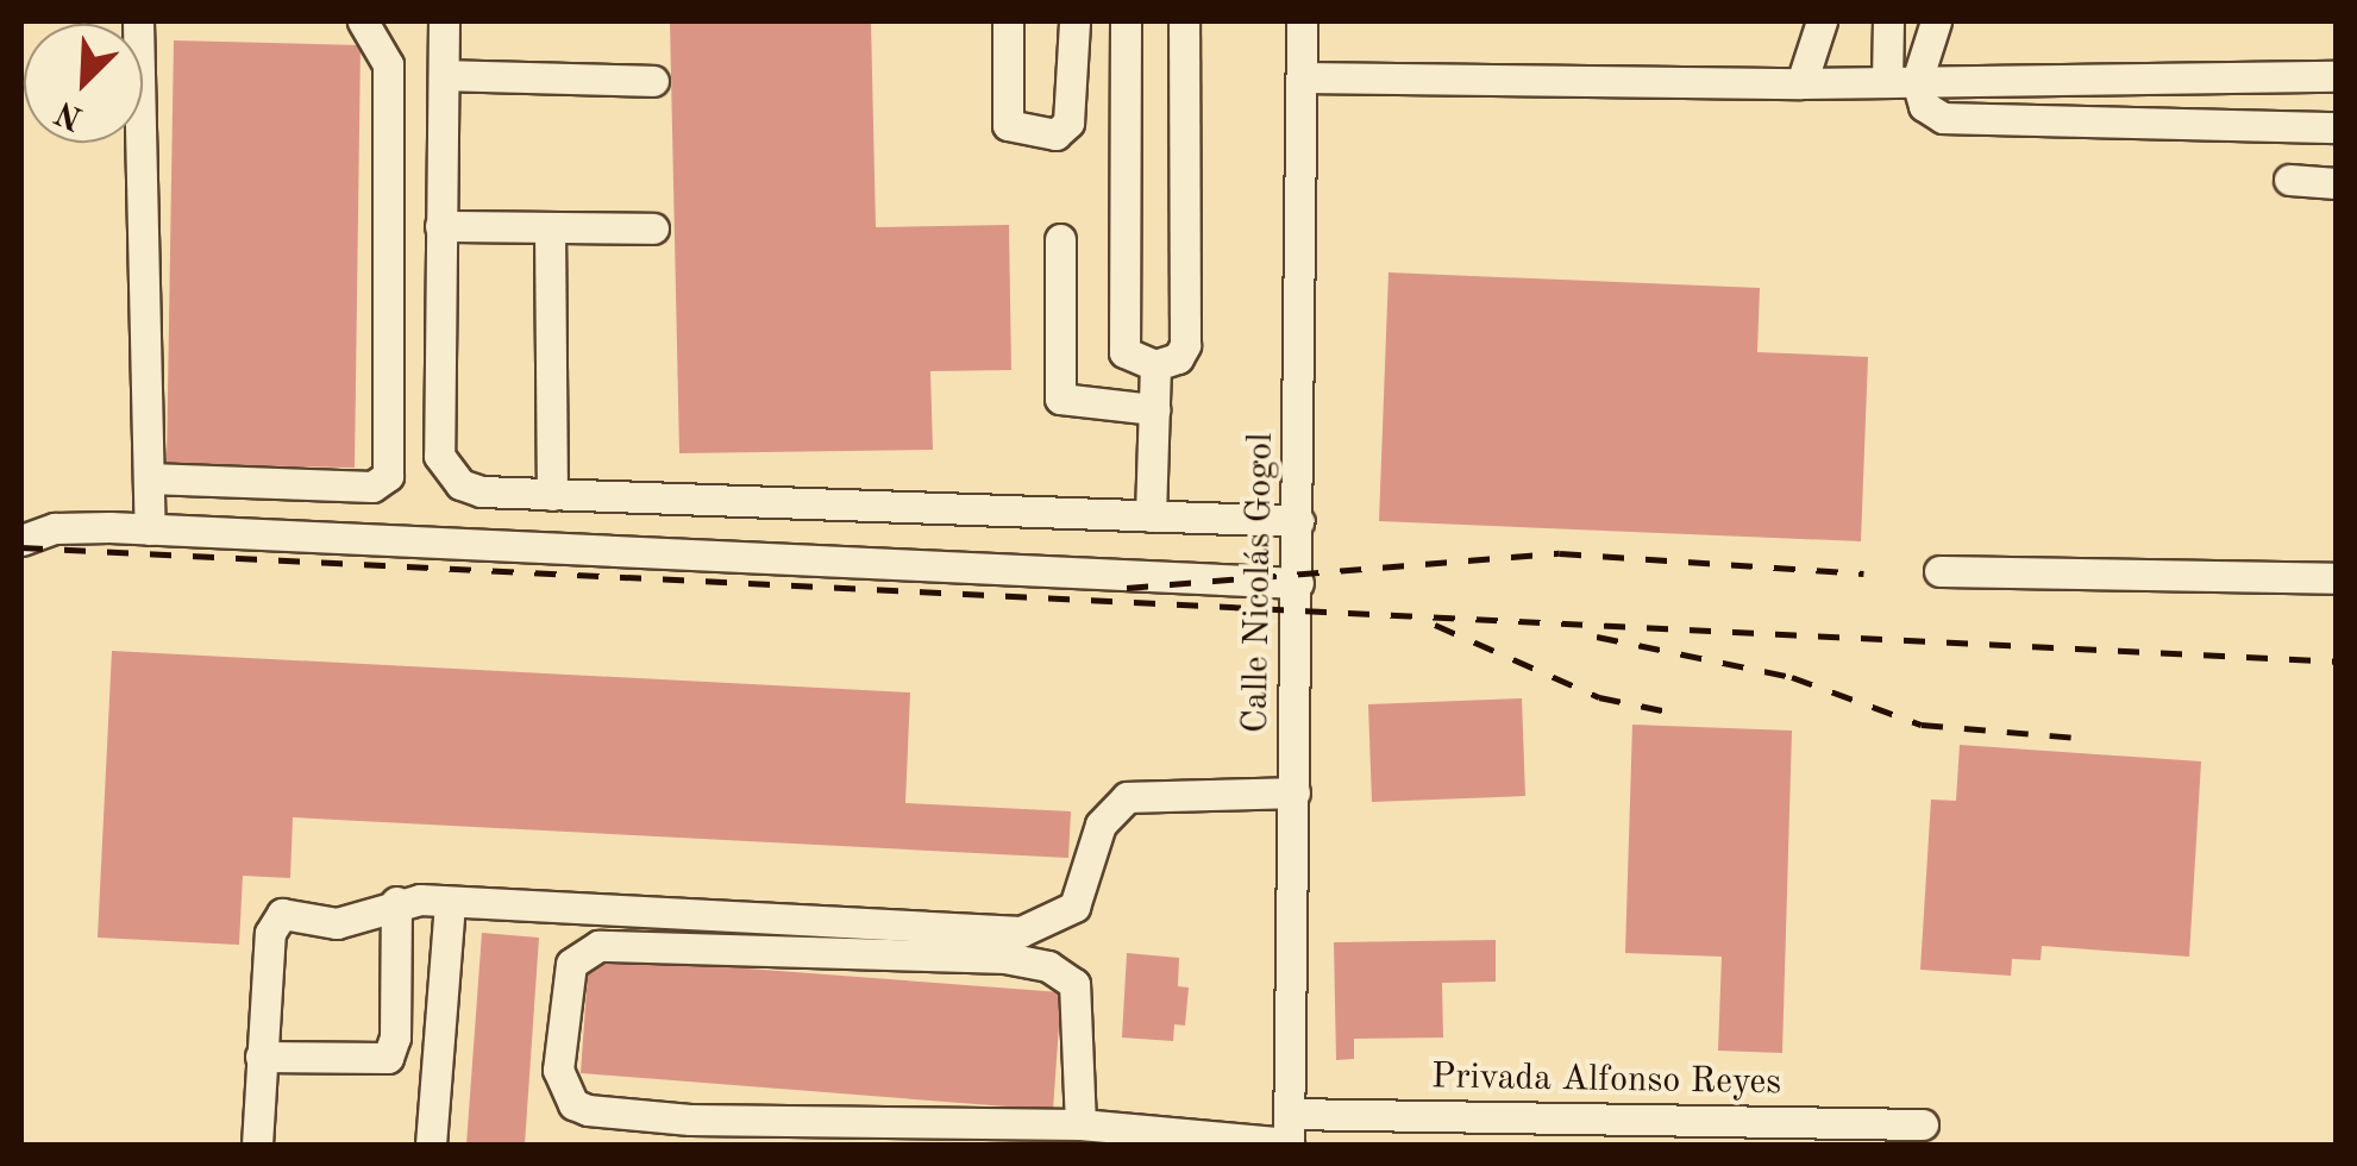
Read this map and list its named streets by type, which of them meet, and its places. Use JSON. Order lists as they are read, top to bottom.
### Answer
{
  "streets": {
    "street": ["Calle Nicolás Gogol", "Privada Alfonso Reyes"]
  },
  "crossings": [
    ["Calle Nicolás Gogol", "Privada Alfonso Reyes"]
  ],
  "north": "bottom left"
}
